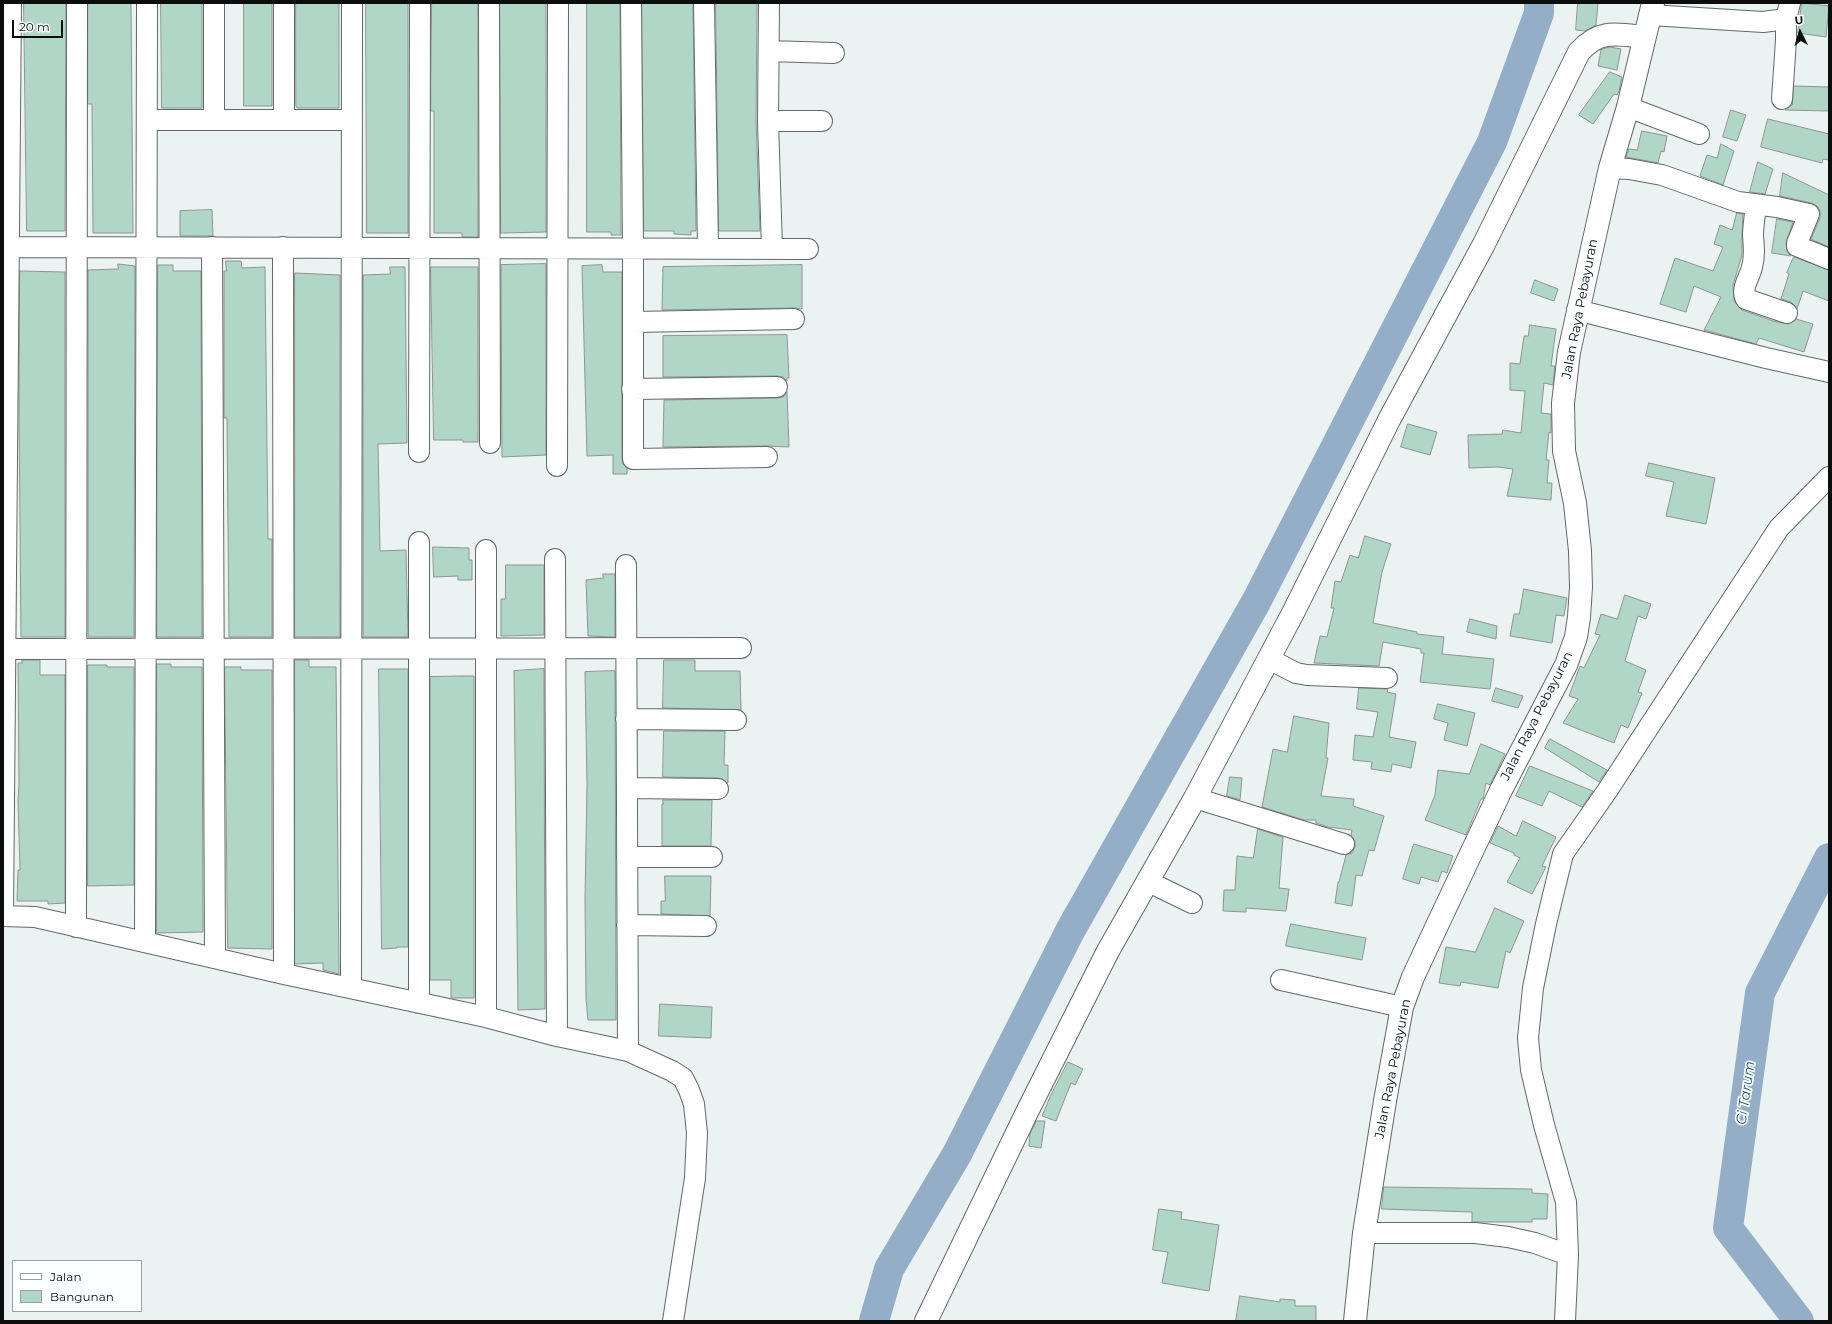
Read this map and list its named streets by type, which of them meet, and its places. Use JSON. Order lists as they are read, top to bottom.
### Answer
{
  "streets": {
    "street": ["Jalan Raya Pebayuran"]
  },
  "water": ["Ci Tarum"],
  "legend": ["Jalan", "Bangunan"],
  "scale_bar": "20 m",
  "north": "top"
}
